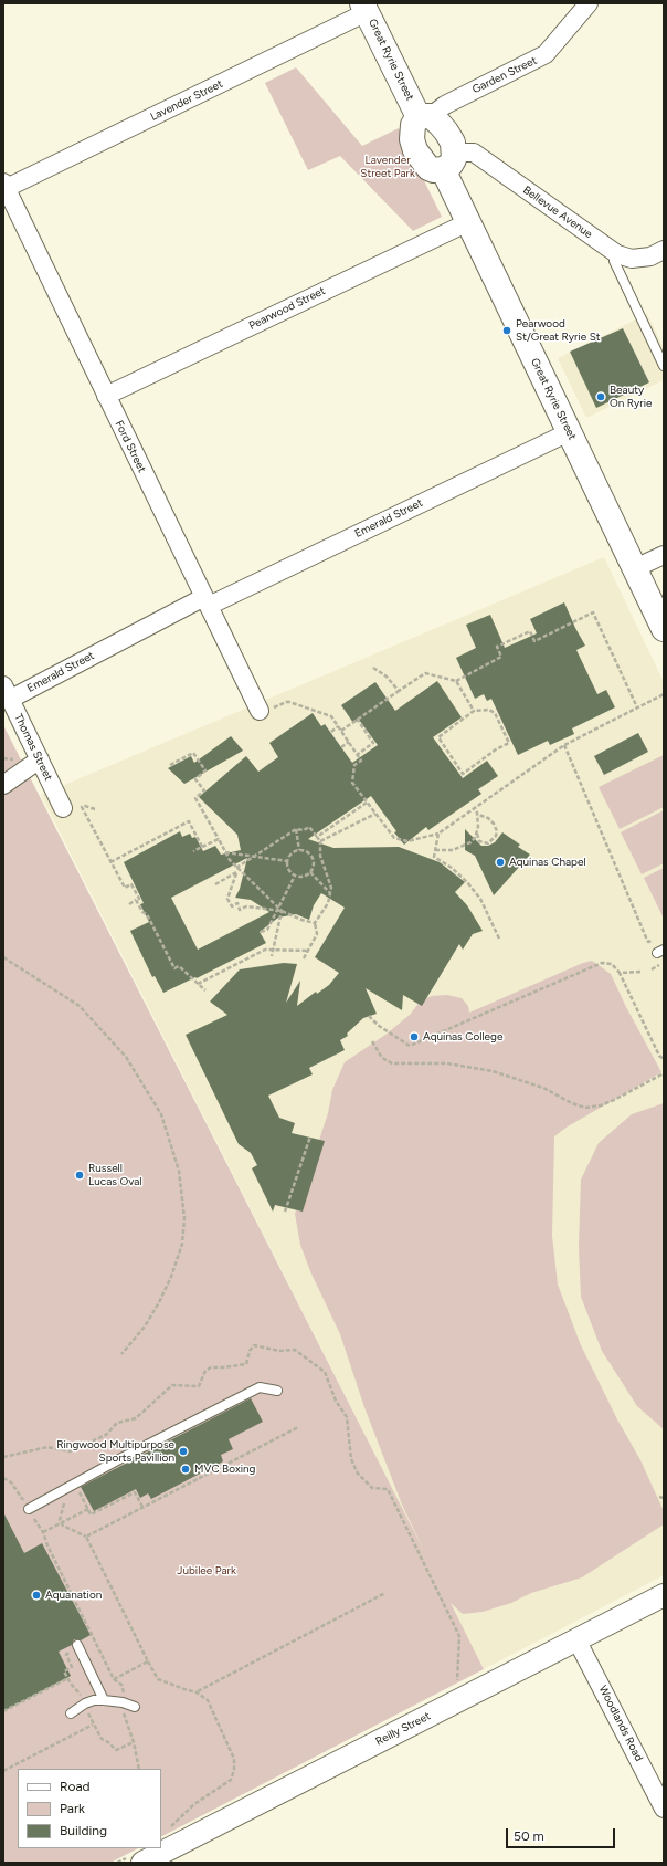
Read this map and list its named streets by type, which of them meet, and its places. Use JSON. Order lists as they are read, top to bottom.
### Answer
{
  "streets": {
    "main road": ["Great Ryrie Street"],
    "street": [
      "Garden Street",
      "Lavender Street",
      "Bellevue Avenue",
      "Pearwood Street",
      "Ford Street",
      "Emerald Street",
      "Thomas Street",
      "Woodlands Road",
      "Reilly Street"
    ]
  },
  "crossings": [
    ["Great Ryrie Street", "Garden Street"],
    ["Great Ryrie Street", "Lavender Street"],
    ["Great Ryrie Street", "Bellevue Avenue"],
    ["Great Ryrie Street", "Pearwood Street"],
    ["Great Ryrie Street", "Emerald Street"],
    ["Garden Street", "Bellevue Avenue"],
    ["Lavender Street", "Ford Street"],
    ["Pearwood Street", "Ford Street"],
    ["Ford Street", "Emerald Street"],
    ["Emerald Street", "Thomas Street"],
    ["Woodlands Road", "Reilly Street"]
  ],
  "parks": ["Lavender Street Park", "Jubilee Park"],
  "places": [
    "Pearwood St/Great Ryrie St",
    "Beauty On Ryrie",
    "Aquinas Chapel",
    "Aquinas College",
    "Russell Lucas Oval",
    "Ringwood Multipurpose Sports Pavillion",
    "MVC Boxing",
    "Aquanation"
  ],
  "legend": ["Road", "Park", "Building"],
  "scale_bar": "50 m"
}
